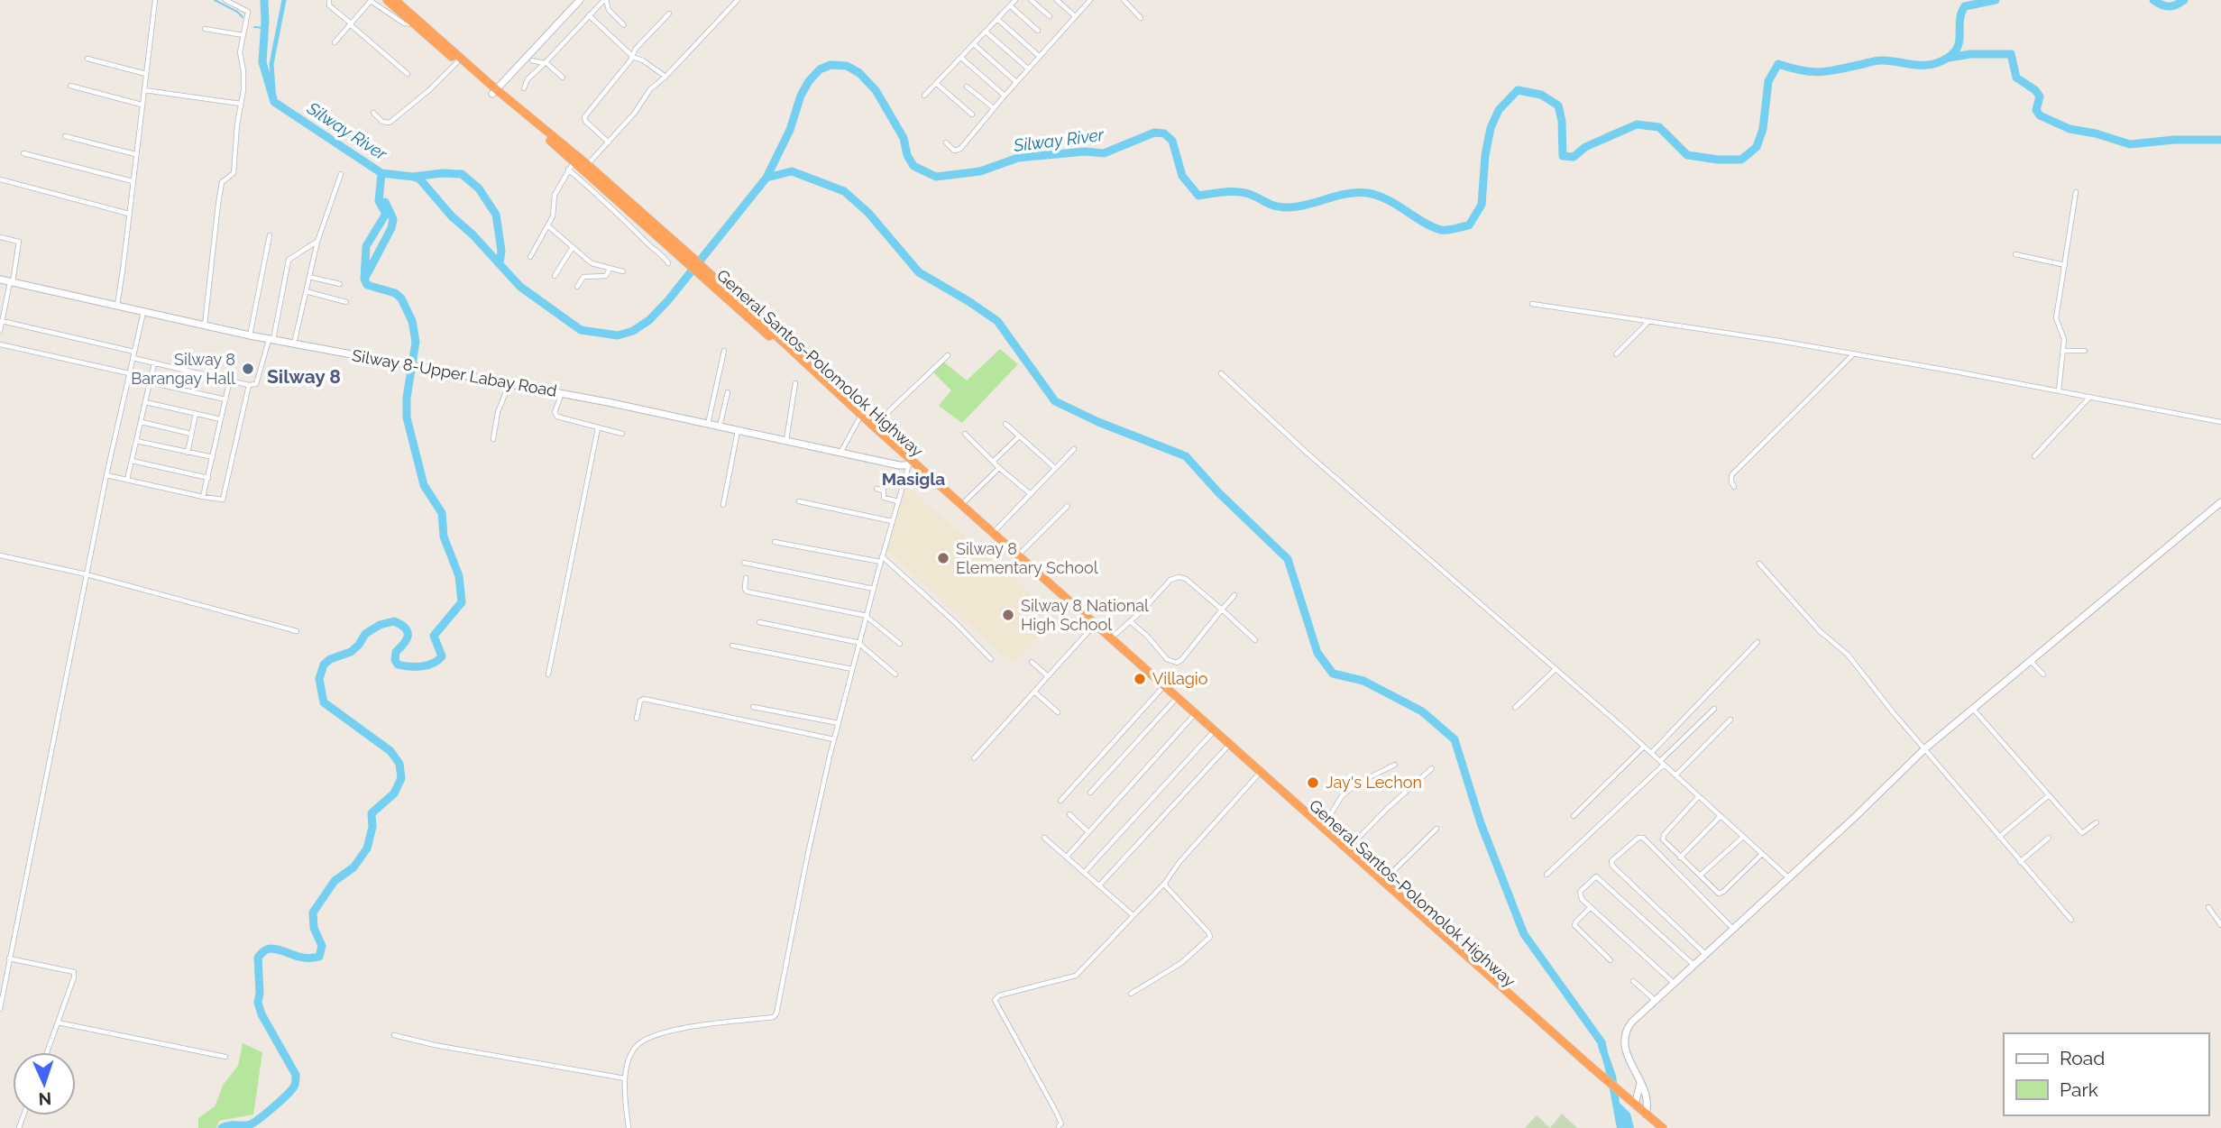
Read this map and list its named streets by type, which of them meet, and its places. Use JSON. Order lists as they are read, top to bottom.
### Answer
{
  "streets": {
    "highway": ["General Santos-Polomolok Highway"],
    "street": ["Silway 8-Upper Labay Road"]
  },
  "crossings": [
    ["General Santos-Polomolok Highway", "Silway 8-Upper Labay Road"]
  ],
  "districts": ["Silway 8", "Masigla"],
  "water": ["Silway River"],
  "places": [
    "Silway 8 Barangay Hall",
    "Silway 8 Elementary School",
    "Silway 8 National High School",
    "Villagio",
    "Jay's Lechon"
  ],
  "legend": ["Road", "Park"],
  "north": "bottom"
}
